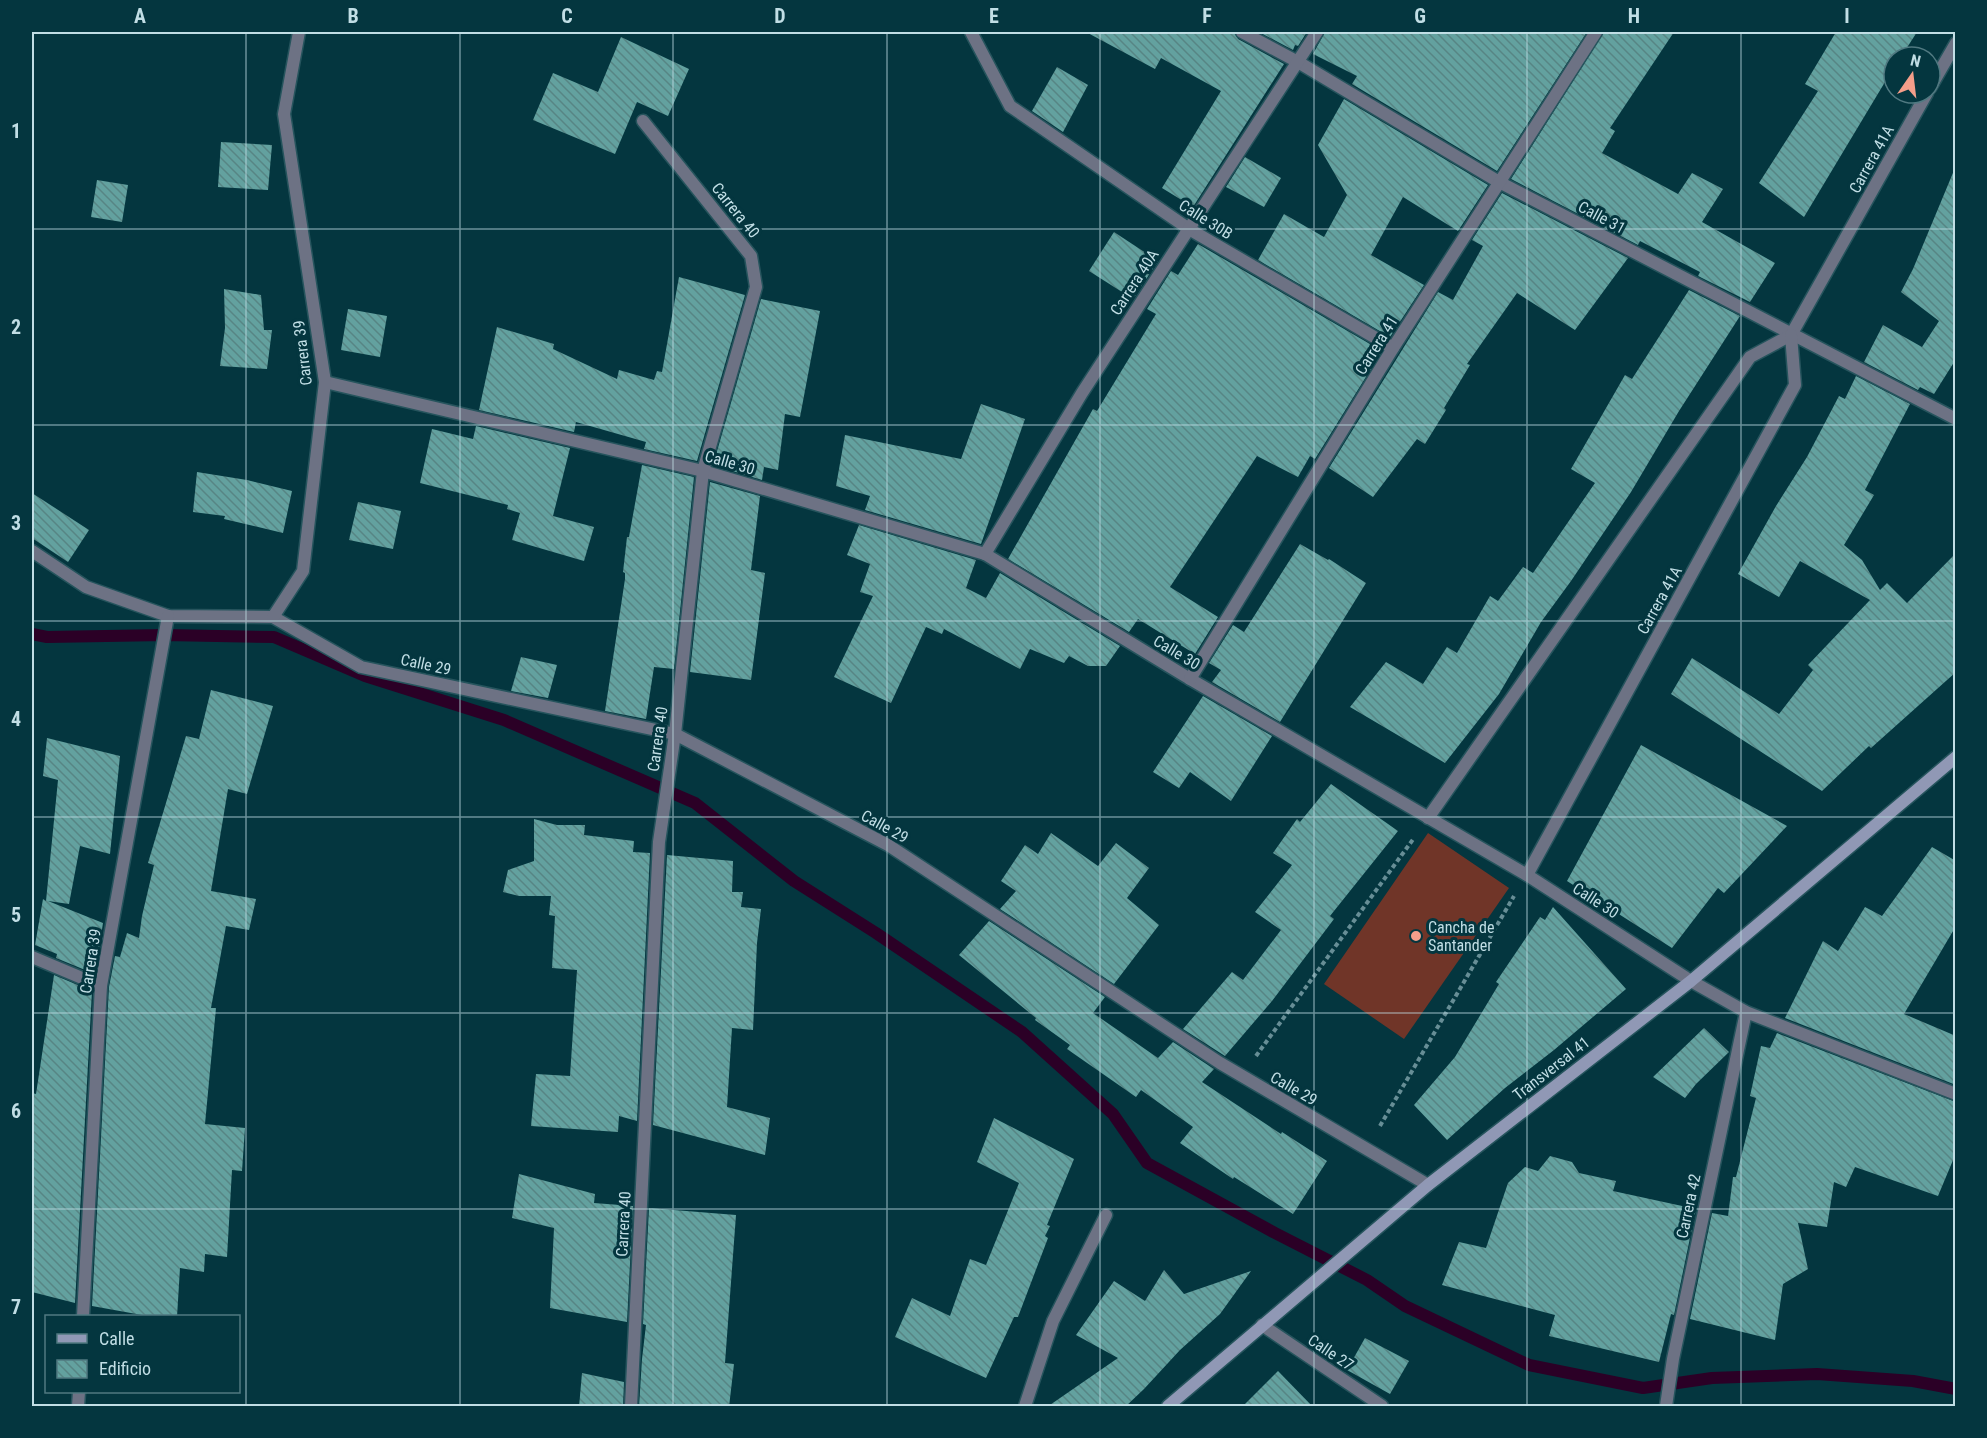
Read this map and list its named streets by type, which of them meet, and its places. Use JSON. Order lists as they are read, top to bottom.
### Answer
{
  "streets": {
    "street": [
      "Carrera 41A",
      "Carrera 40",
      "Calle 31",
      "Calle 30B",
      "Carrera 40A",
      "Carrera 41",
      "Carrera 39",
      "Calle 30",
      "Calle 29",
      "Transversal 41",
      "Carrera 42",
      "Calle 27"
    ]
  },
  "crossings": [
    ["Carrera 41A", "Calle 31"],
    ["Carrera 41A", "Calle 30"],
    ["Carrera 40", "Calle 30"],
    ["Carrera 40", "Calle 29"],
    ["Calle 31", "Carrera 40A"],
    ["Calle 31", "Carrera 41"],
    ["Calle 30B", "Carrera 40A"],
    ["Calle 30B", "Carrera 41"],
    ["Carrera 40A", "Calle 30"],
    ["Carrera 41", "Calle 30"],
    ["Carrera 39", "Calle 30"],
    ["Carrera 39", "Calle 29"],
    ["Calle 30", "Transversal 41"],
    ["Calle 30", "Carrera 42"],
    ["Calle 29", "Transversal 41"],
    ["Transversal 41", "Calle 27"]
  ],
  "places": ["Cancha de Santander"],
  "legend": ["Calle", "Edificio"],
  "north": "top",
  "grid": {
    "columns": [
      "A",
      "B",
      "C",
      "D",
      "E",
      "F",
      "G",
      "H",
      "I"
    ],
    "rows": [
      "1",
      "2",
      "3",
      "4",
      "5",
      "6",
      "7"
    ]
  }
}
